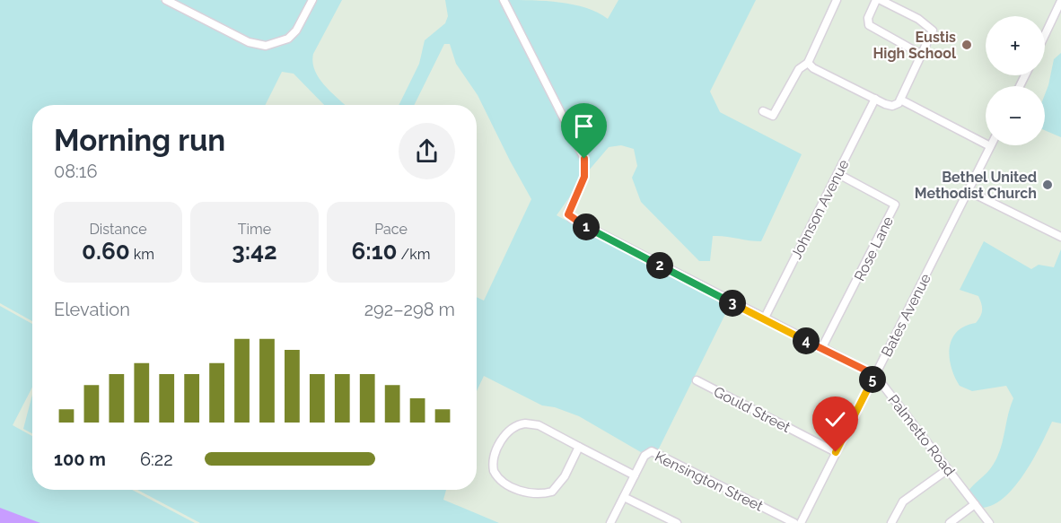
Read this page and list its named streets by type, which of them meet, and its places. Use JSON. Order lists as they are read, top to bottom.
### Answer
{
  "streets": {
    "street": [
      "Johnson Avenue",
      "Rose Lane",
      "Bates Avenue",
      "Gould Street",
      "Palmetto Road",
      "Kensington Street"
    ]
  },
  "crossings": [
    ["Johnson Avenue", "Rose Lane"],
    ["Johnson Avenue", "Palmetto Road"],
    ["Rose Lane", "Palmetto Road"],
    ["Bates Avenue", "Gould Street"],
    ["Bates Avenue", "Palmetto Road"]
  ],
  "places": ["Eustis High School", "Bethel United Methodist Church"],
  "page": {
    "map_buttons": ["+", "−"],
    "heading": ["Morning run", "08:16"],
    "stats": [
      ["Distance", "0.60 km"],
      ["Time", "3:42"],
      ["Pace", "6:10 /km"]
    ],
    "pins": [
      "1",
      "2",
      "3",
      "4",
      "5"
    ],
    "chart": ["Elevation", "292–298 m"],
    "list": [
      {
        "name": "100 m",
        "note": "6:22"
      }
    ]
  }
}
